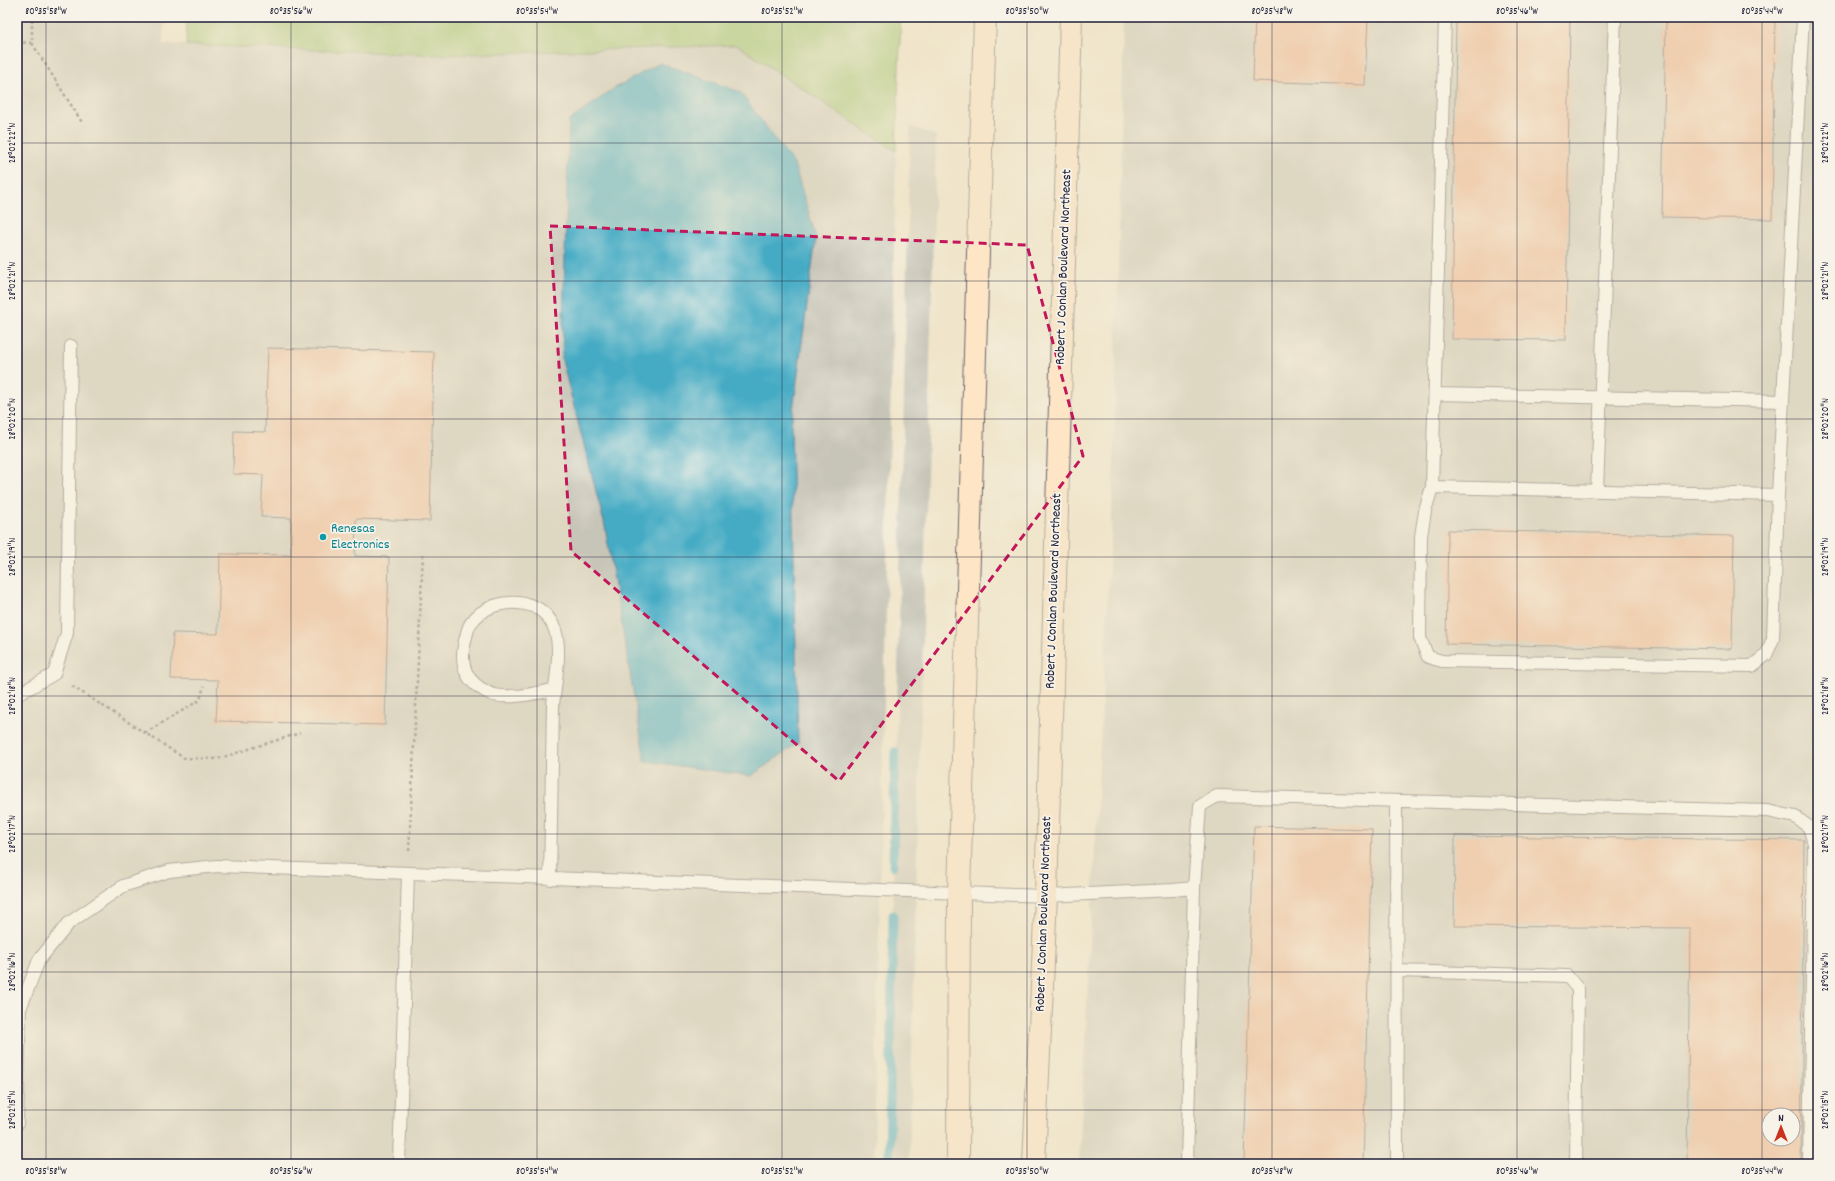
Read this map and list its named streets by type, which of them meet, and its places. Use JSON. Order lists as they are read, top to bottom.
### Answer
{
  "streets": {
    "main road": ["Robert J Conlan Boulevard Northeast"]
  },
  "places": ["Renesas Electronics"],
  "north": "top",
  "coordinates": [
    "80°35'58\"W",
    "80°35'56\"W",
    "80°35'54\"W",
    "80°35'52\"W",
    "80°35'50\"W",
    "80°35'48\"W",
    "80°35'46\"W",
    "80°35'44\"W",
    "28°02'22\"N",
    "28°02'21\"N",
    "28°02'20\"N",
    "28°02'19\"N",
    "28°02'18\"N",
    "28°02'17\"N",
    "28°02'16\"N",
    "28°02'15\"N"
  ]
}
